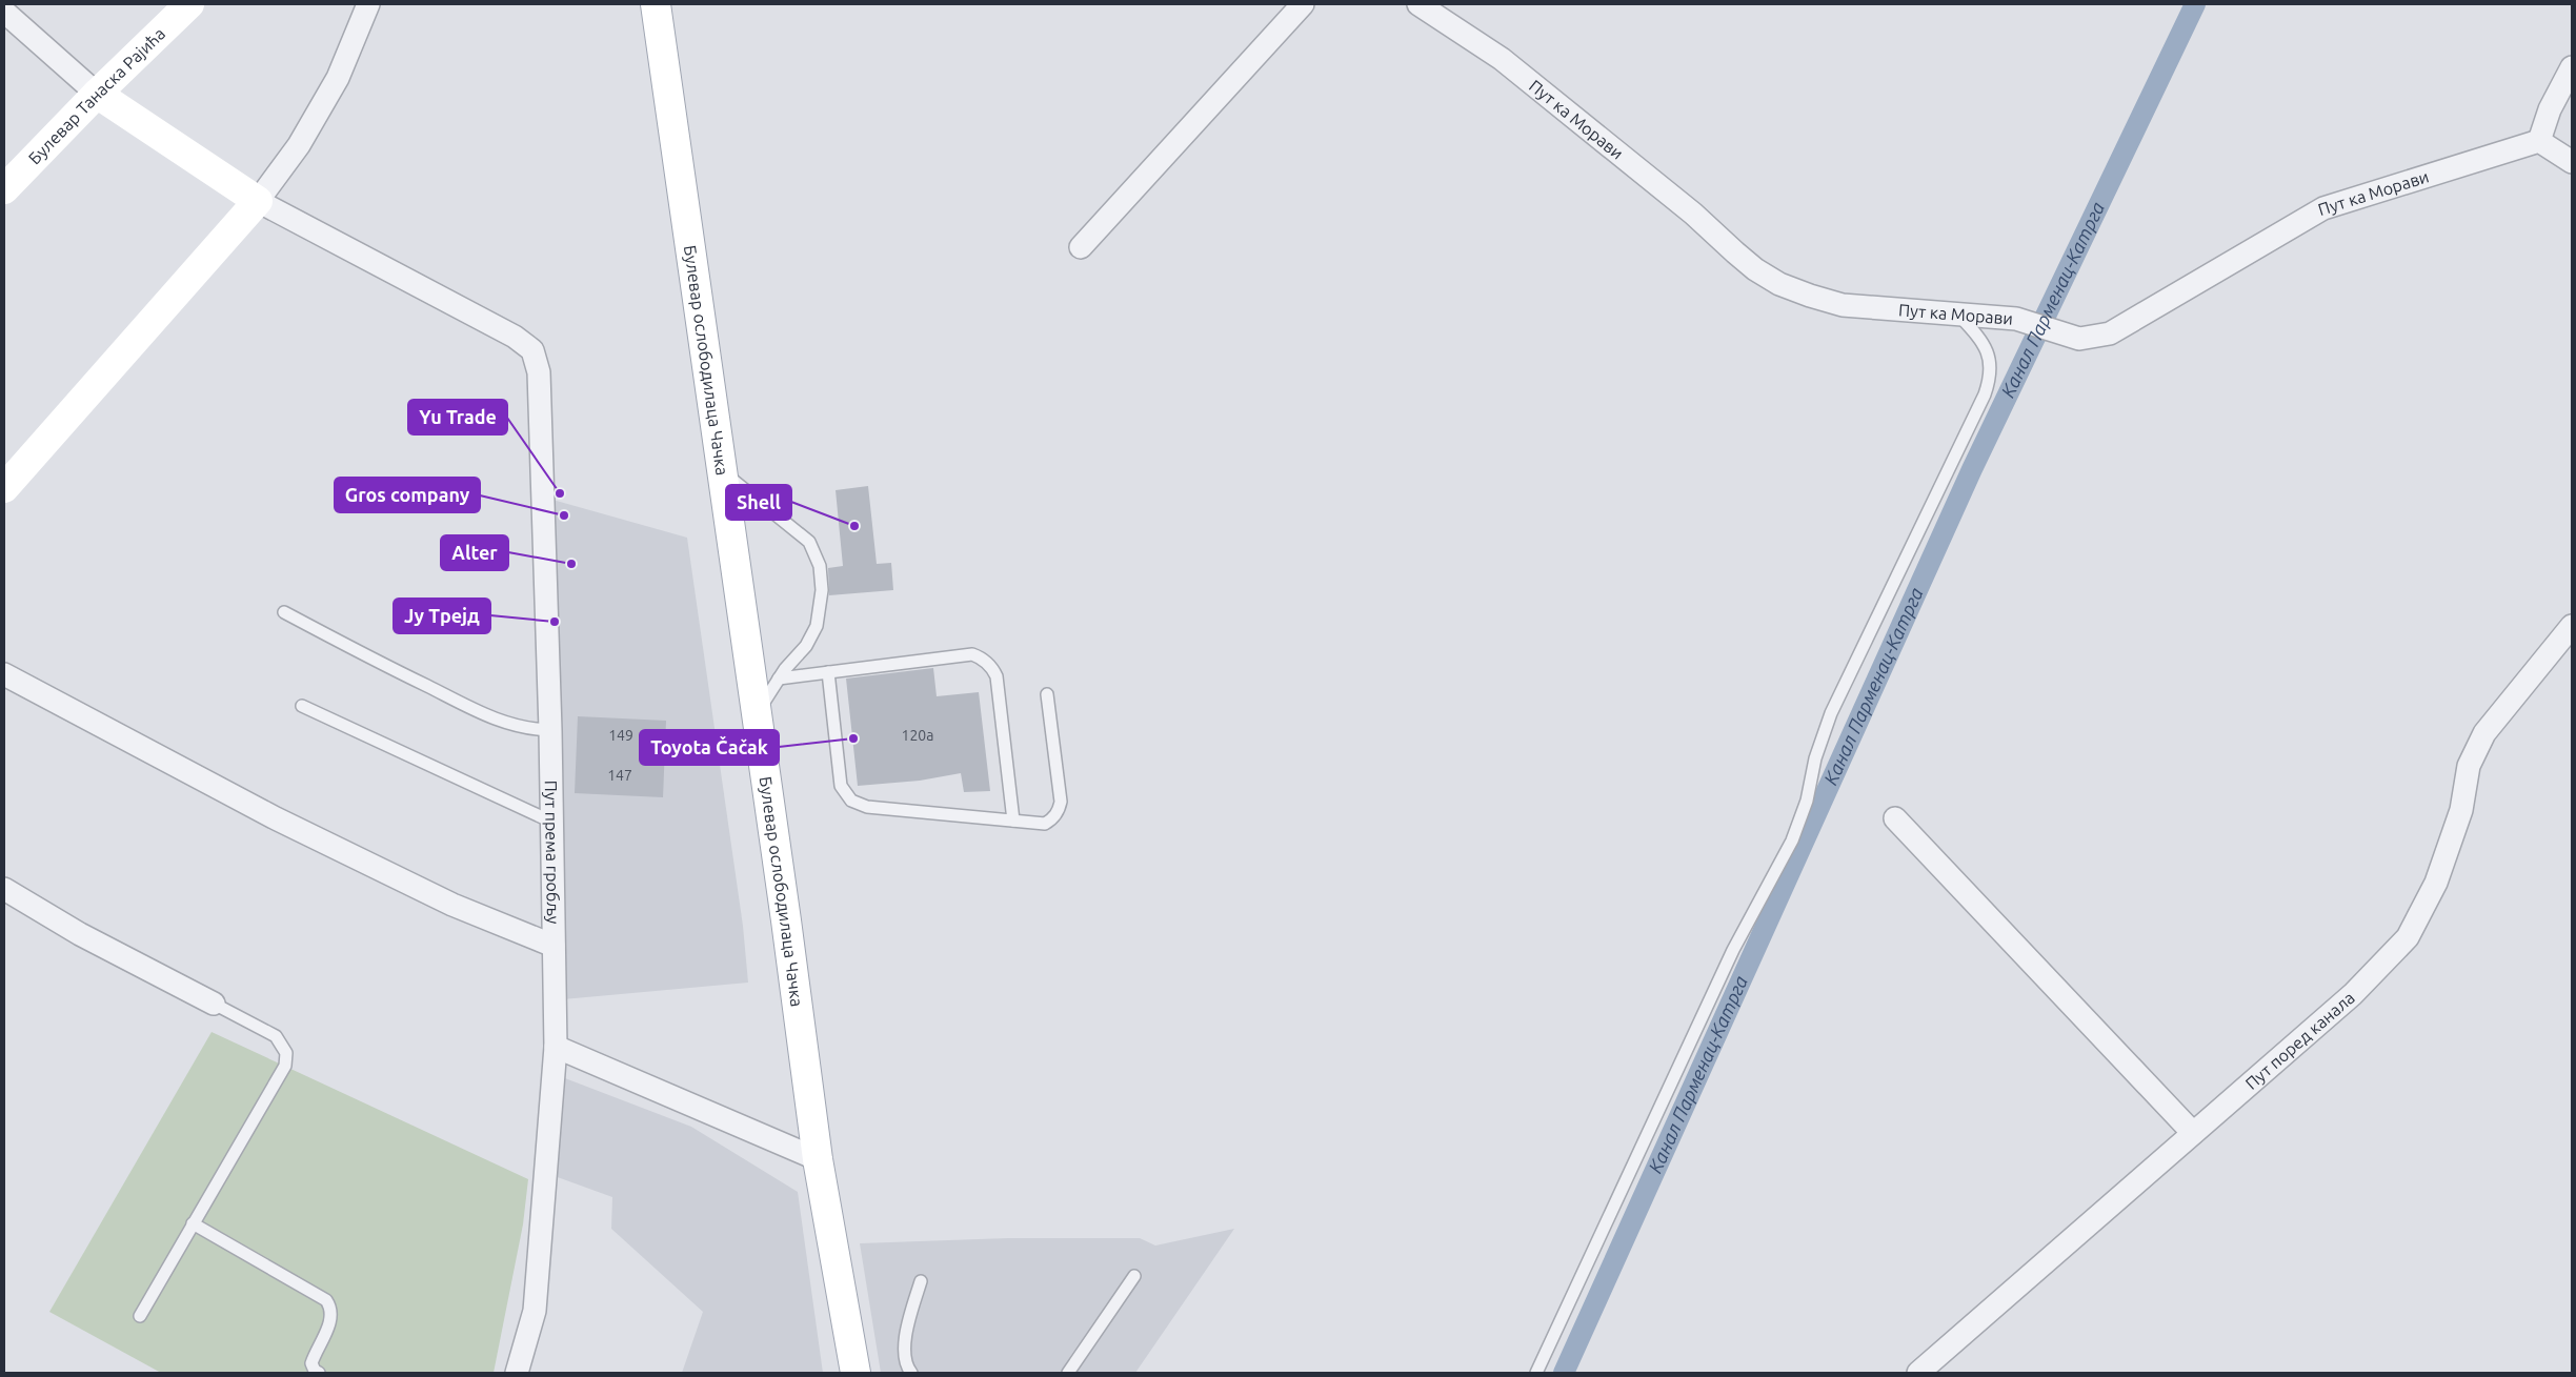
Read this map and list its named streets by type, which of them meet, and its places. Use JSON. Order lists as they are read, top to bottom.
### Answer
{
  "streets": {
    "main road": ["Булевар Танаска Рајића", "Булевар ослободилаца Чачка"],
    "street": ["Пут ка Морави", "Пут према гробљу", "Пут поред канала"]
  },
  "water": ["Канал Парменац-Катрга"],
  "places": [
    "Yu Trade",
    "Gros company",
    "Shell",
    "Alter",
    "Ју Трејд",
    "Toyota Čačak"
  ],
  "house_numbers": ["149", "120a", "147"]
}
